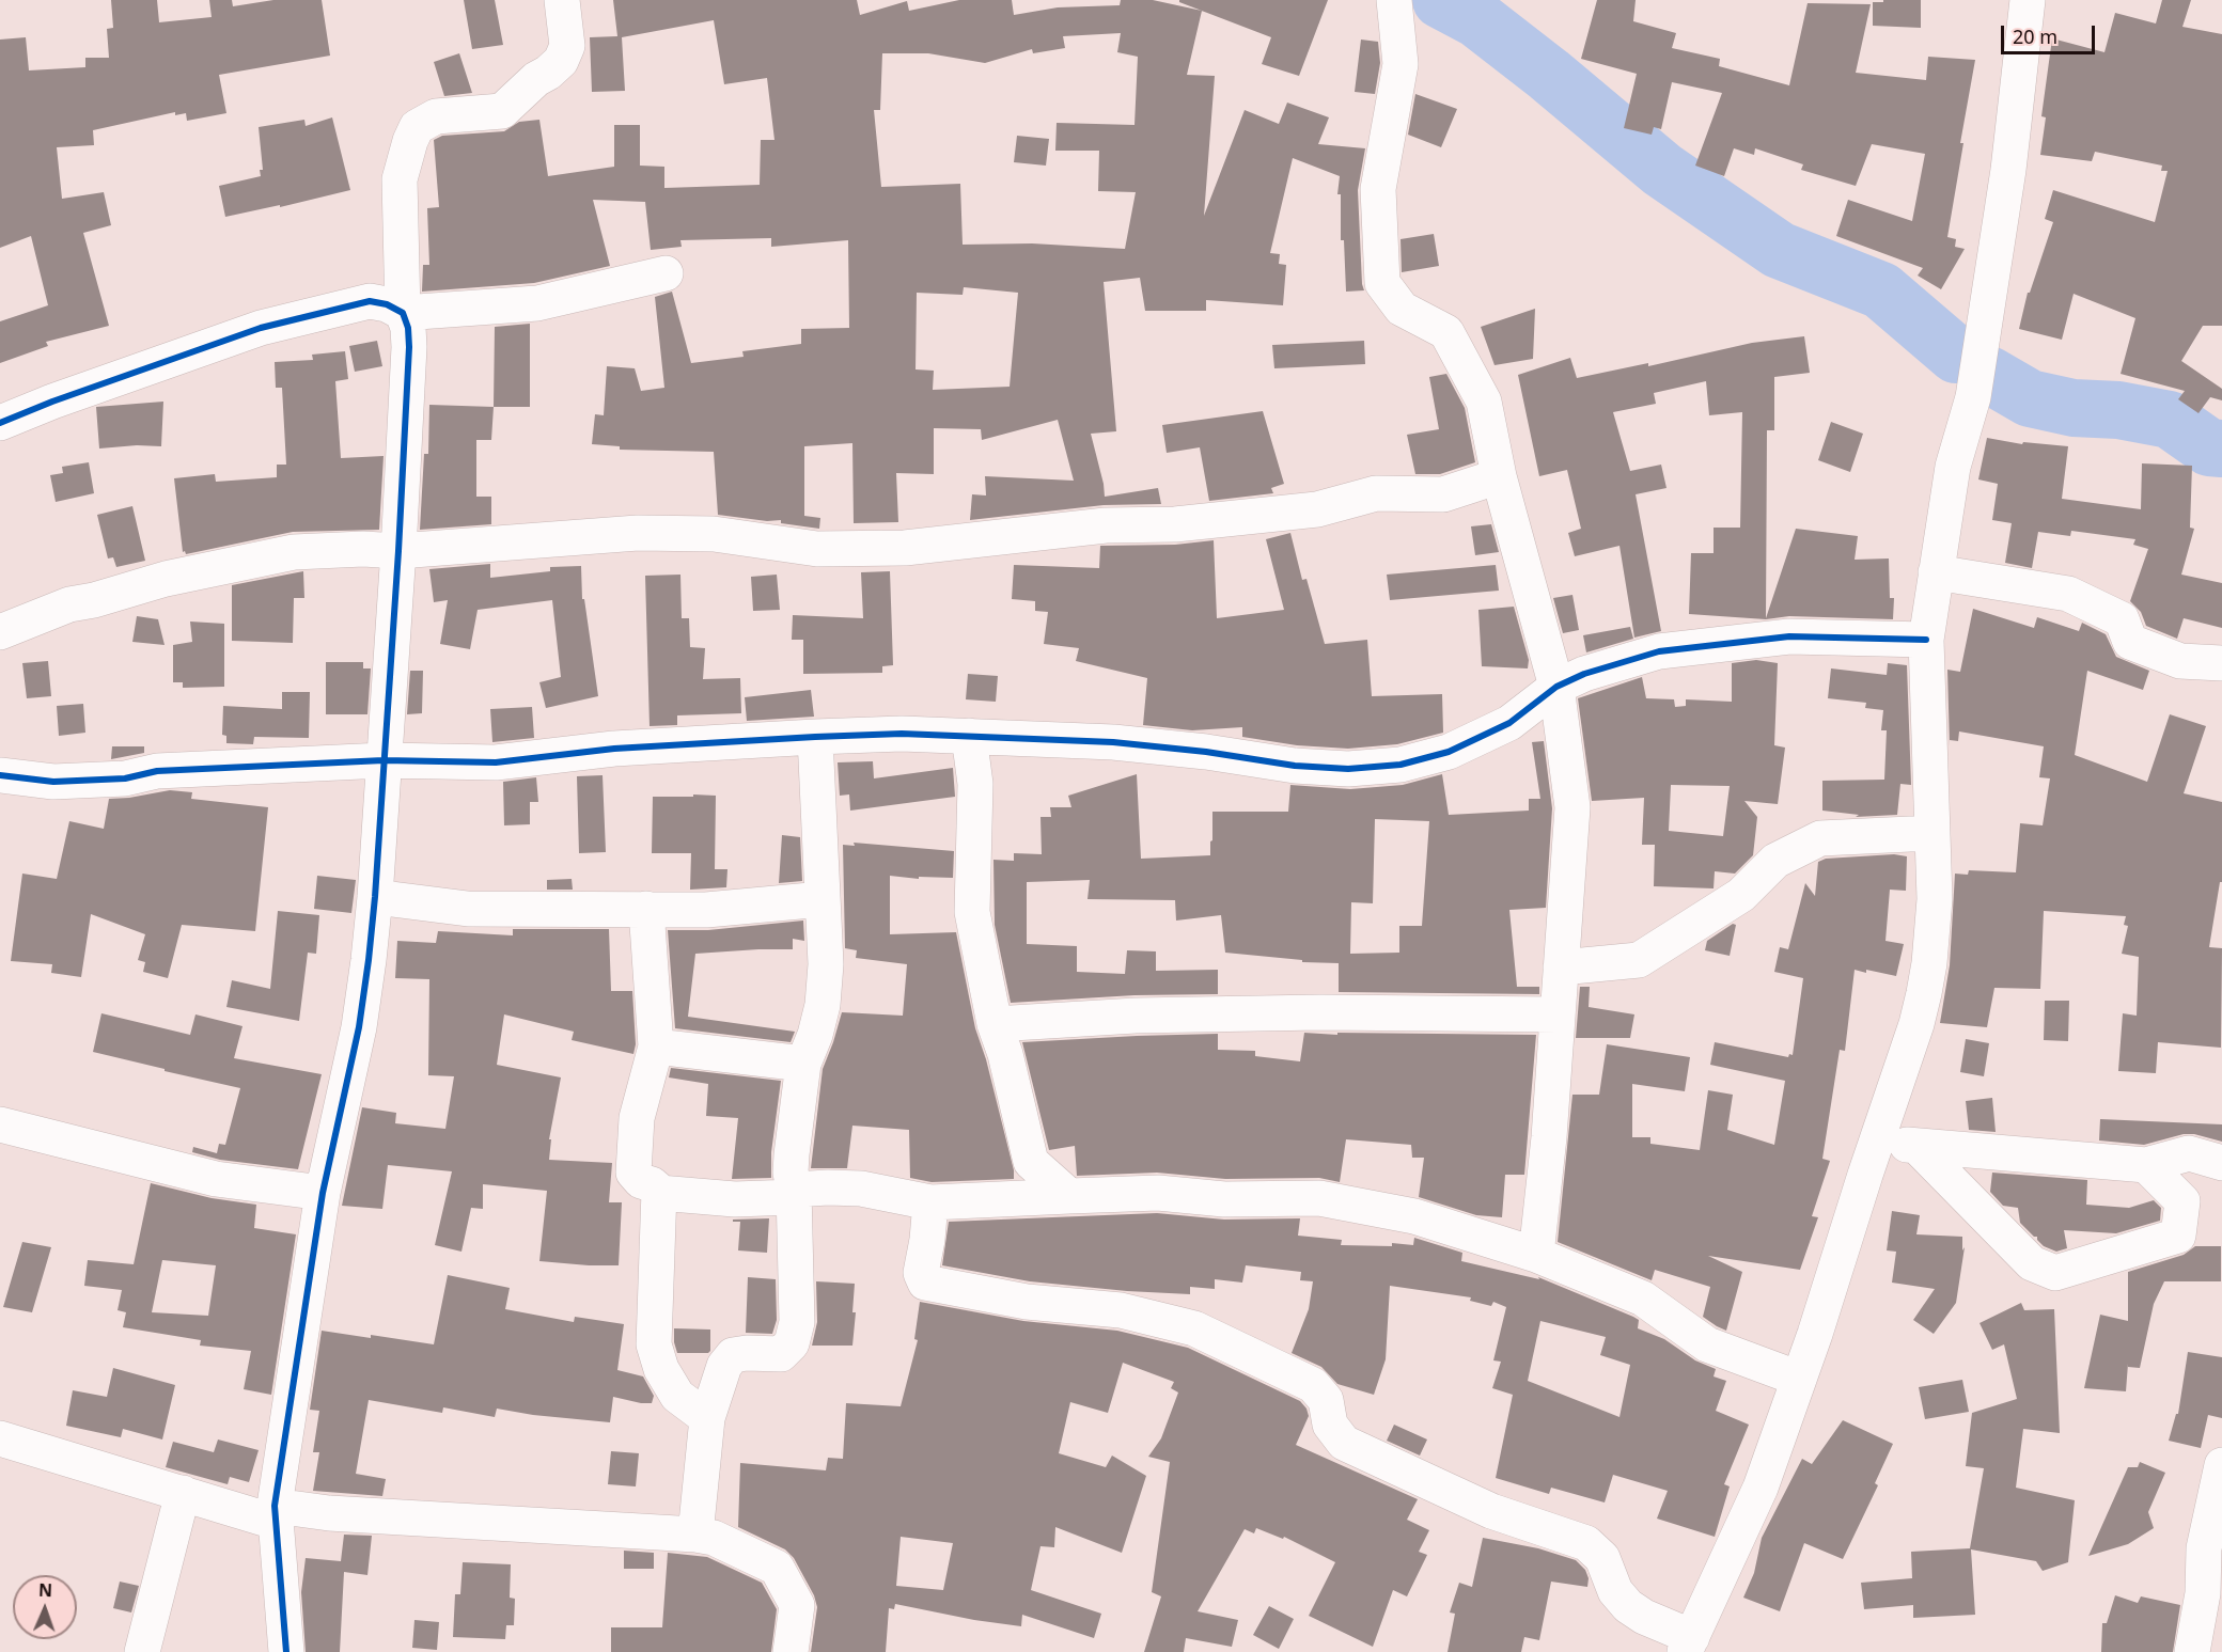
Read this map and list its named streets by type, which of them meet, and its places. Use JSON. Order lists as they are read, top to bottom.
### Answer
{
  "scale_bar": "20 m",
  "north": "top"
}
